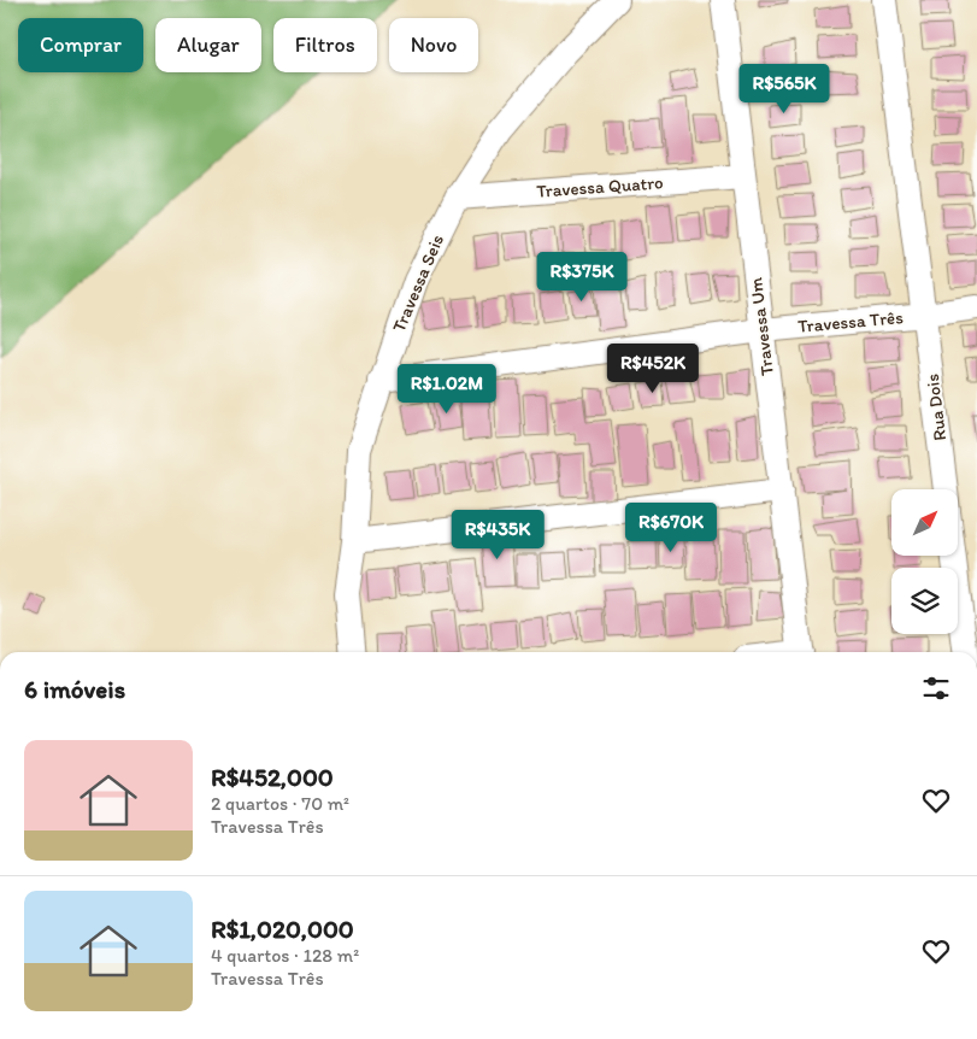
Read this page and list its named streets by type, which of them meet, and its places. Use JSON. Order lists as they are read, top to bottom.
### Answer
{
  "streets": {
    "street": [
      "Travessa Quatro",
      "Travessa Seis",
      "Travessa Três",
      "Travessa Um",
      "Rua Dois"
    ]
  },
  "crossings": [
    ["Travessa Quatro", "Travessa Seis"],
    ["Travessa Quatro", "Travessa Um"],
    ["Travessa Seis", "Travessa Três"],
    ["Travessa Três", "Travessa Um"],
    ["Travessa Três", "Rua Dois"]
  ],
  "north": "top right",
  "page": {
    "chip": [
      "Comprar",
      "Alugar",
      "Filtros",
      "Novo"
    ],
    "price": [
      "R$565K",
      "R$375K",
      "R$452K",
      "R$1.02M",
      "R$670K",
      "R$435K"
    ],
    "heading": "6 imóveis",
    "list": [
      {
        "name": "R$452,000",
        "note": "2 quartos · 70 m² · Travessa Três"
      },
      {
        "name": "R$1,020,000",
        "note": "4 quartos · 128 m² · Travessa Três"
      }
    ]
  }
}
